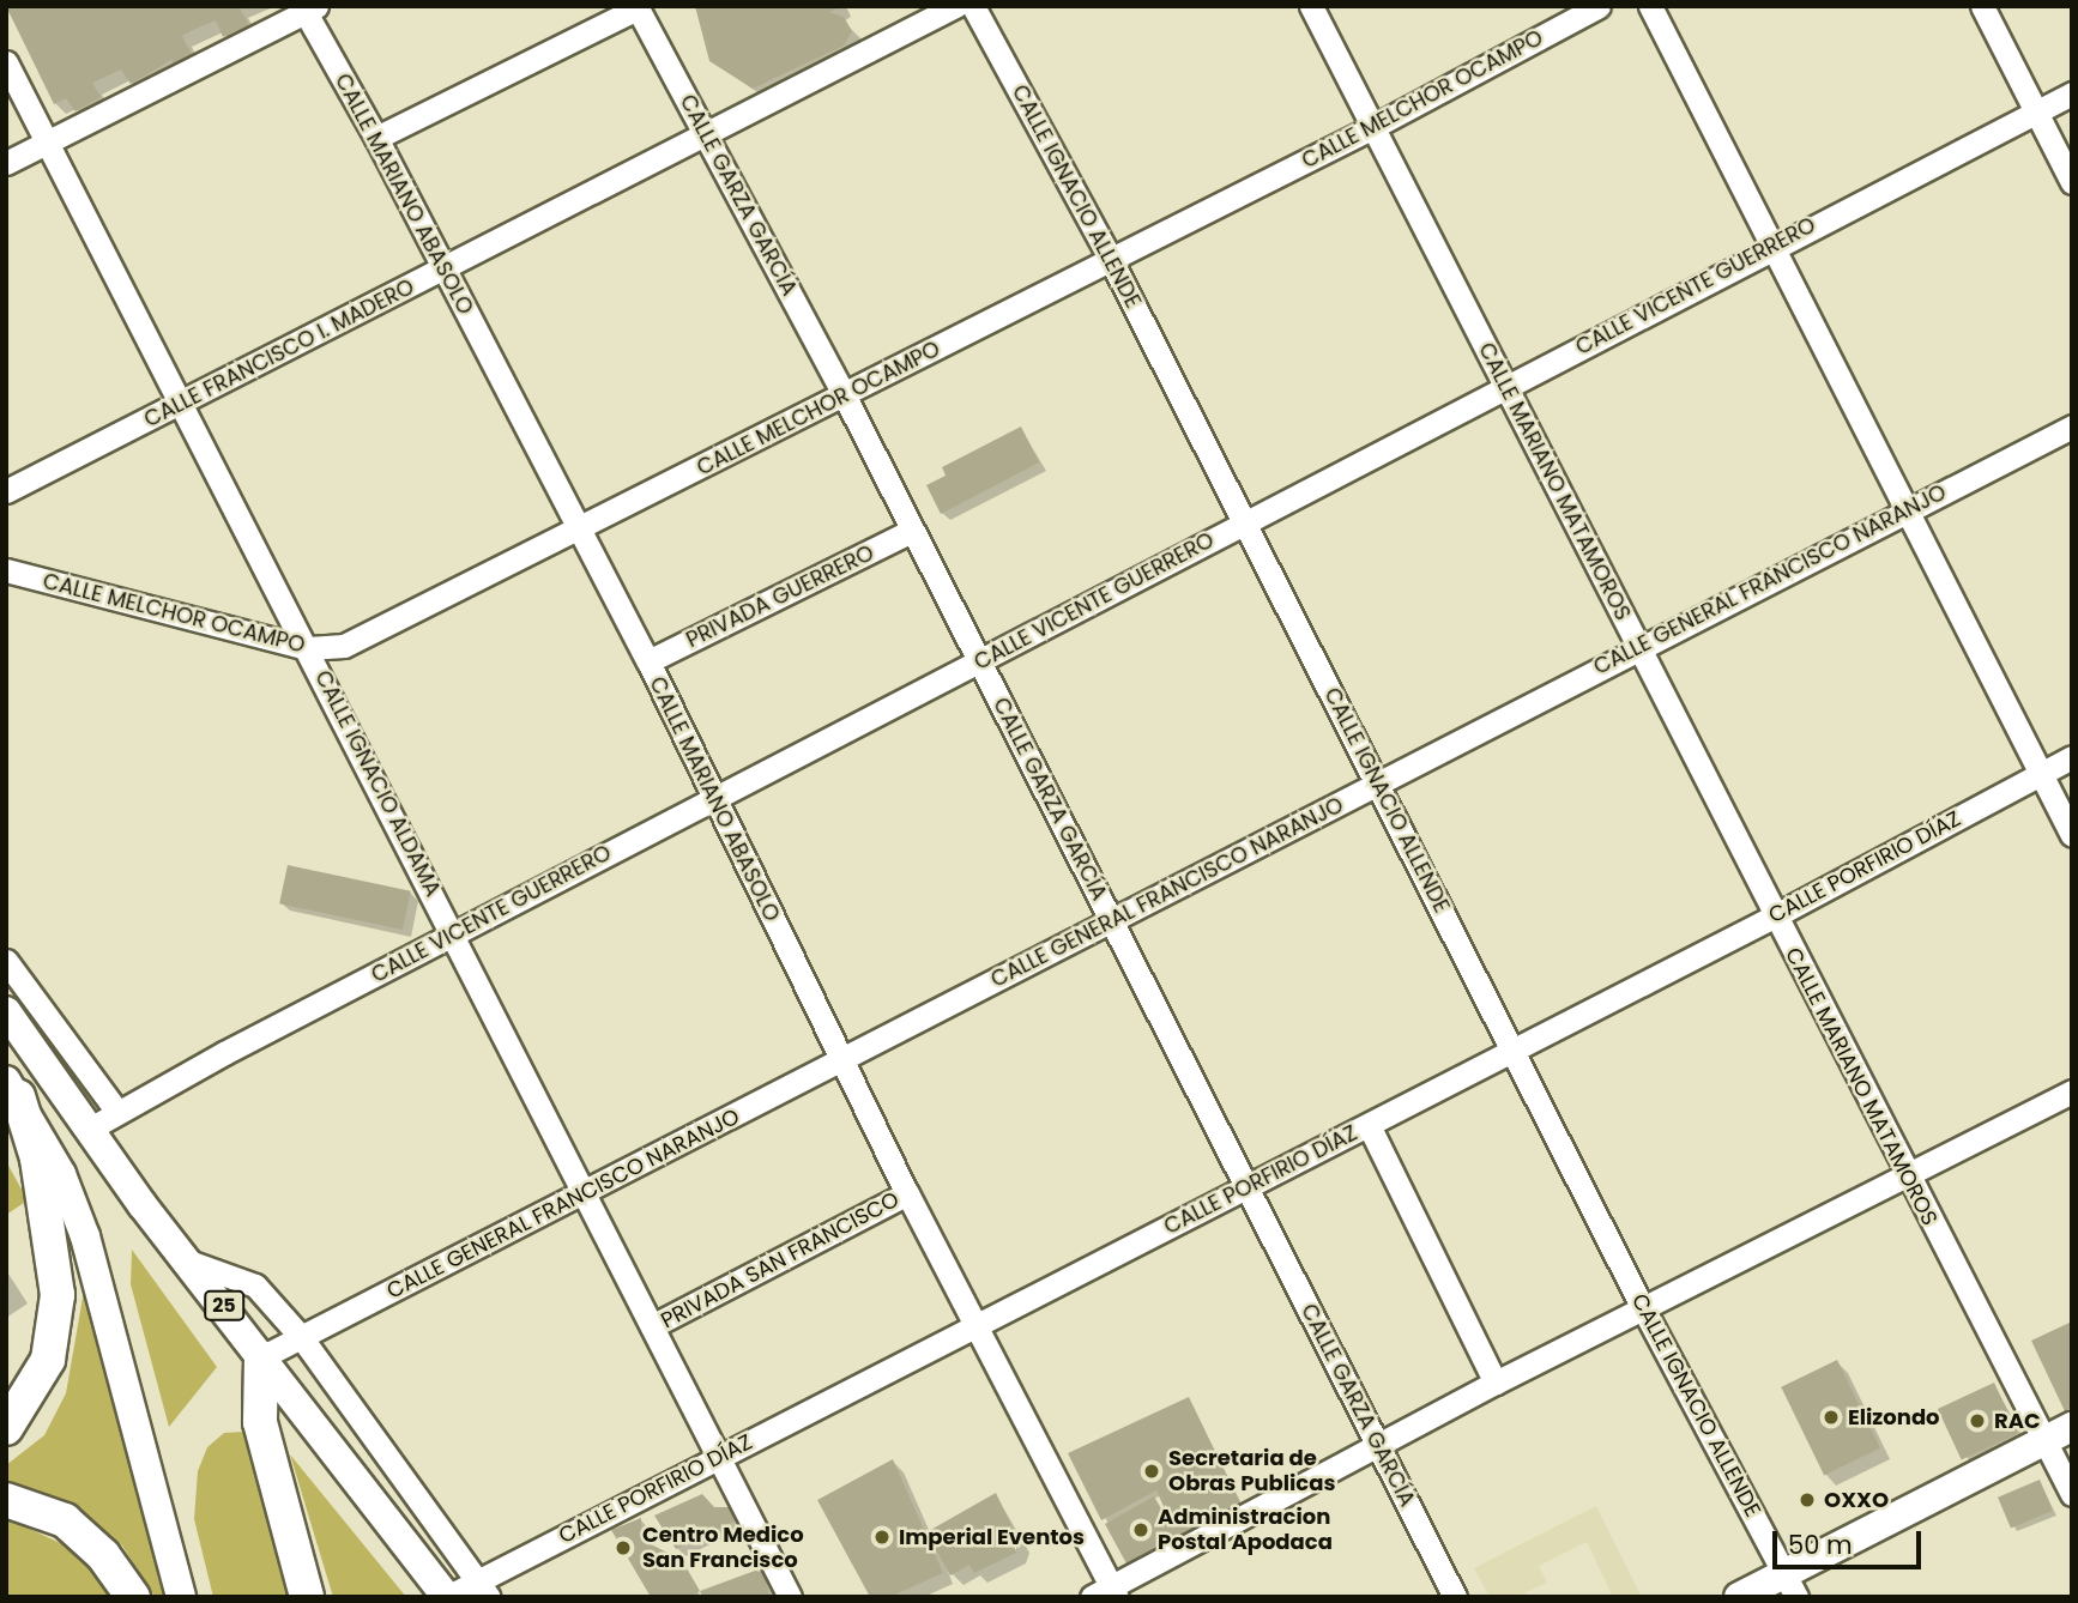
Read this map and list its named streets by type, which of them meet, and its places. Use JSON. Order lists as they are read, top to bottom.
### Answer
{
  "streets": {
    "main road": ["25"],
    "street": [
      "CALLE MELCHOR OCAMPO",
      "CALLE MARIANO ABASOLO",
      "CALLE GARZA GARCÍA",
      "CALLE IGNACIO ALLENDE",
      "CALLE VICENTE GUERRERO",
      "CALLE FRANCISCO I. MADERO",
      "CALLE MARIANO MATAMOROS",
      "CALLE GENERAL FRANCISCO NARANJO",
      "PRIVADA GUERRERO",
      "CALLE IGNACIO ALDAMA",
      "CALLE PORFIRIO DÍAZ",
      "PRIVADA SAN FRANCISCO"
    ]
  },
  "crossings": [
    ["CALLE MELCHOR OCAMPO", "CALLE MARIANO ABASOLO"],
    ["CALLE MELCHOR OCAMPO", "CALLE GARZA GARCÍA"],
    ["CALLE MELCHOR OCAMPO", "CALLE IGNACIO ALLENDE"],
    ["CALLE MELCHOR OCAMPO", "CALLE MARIANO MATAMOROS"],
    ["CALLE MELCHOR OCAMPO", "CALLE IGNACIO ALDAMA"],
    ["CALLE MARIANO ABASOLO", "CALLE VICENTE GUERRERO"],
    ["CALLE MARIANO ABASOLO", "CALLE FRANCISCO I. MADERO"],
    ["CALLE MARIANO ABASOLO", "CALLE GENERAL FRANCISCO NARANJO"],
    ["CALLE MARIANO ABASOLO", "PRIVADA GUERRERO"],
    ["CALLE MARIANO ABASOLO", "CALLE PORFIRIO DÍAZ"],
    ["CALLE MARIANO ABASOLO", "PRIVADA SAN FRANCISCO"],
    ["CALLE GARZA GARCÍA", "CALLE VICENTE GUERRERO"],
    ["CALLE GARZA GARCÍA", "CALLE FRANCISCO I. MADERO"],
    ["CALLE GARZA GARCÍA", "CALLE GENERAL FRANCISCO NARANJO"],
    ["CALLE GARZA GARCÍA", "PRIVADA GUERRERO"],
    ["CALLE GARZA GARCÍA", "CALLE PORFIRIO DÍAZ"],
    ["CALLE IGNACIO ALLENDE", "CALLE VICENTE GUERRERO"],
    ["CALLE IGNACIO ALLENDE", "CALLE GENERAL FRANCISCO NARANJO"],
    ["CALLE IGNACIO ALLENDE", "CALLE PORFIRIO DÍAZ"],
    ["CALLE VICENTE GUERRERO", "CALLE MARIANO MATAMOROS"],
    ["CALLE VICENTE GUERRERO", "CALLE IGNACIO ALDAMA"],
    ["CALLE VICENTE GUERRERO", "25"],
    ["CALLE FRANCISCO I. MADERO", "CALLE IGNACIO ALDAMA"],
    ["CALLE MARIANO MATAMOROS", "CALLE GENERAL FRANCISCO NARANJO"],
    ["CALLE MARIANO MATAMOROS", "CALLE PORFIRIO DÍAZ"],
    ["CALLE GENERAL FRANCISCO NARANJO", "CALLE IGNACIO ALDAMA"],
    ["CALLE GENERAL FRANCISCO NARANJO", "25"],
    ["CALLE IGNACIO ALDAMA", "CALLE PORFIRIO DÍAZ"],
    ["CALLE IGNACIO ALDAMA", "PRIVADA SAN FRANCISCO"],
    ["CALLE PORFIRIO DÍAZ", "25"]
  ],
  "places": [
    "Elizondo",
    "RAC",
    "Secretaria de Obras Publicas",
    "OXXO",
    "Administracion Postal Apodaca",
    "Imperial Eventos",
    "Centro Medico San Francisco"
  ],
  "scale_bar": "50 m"
}
